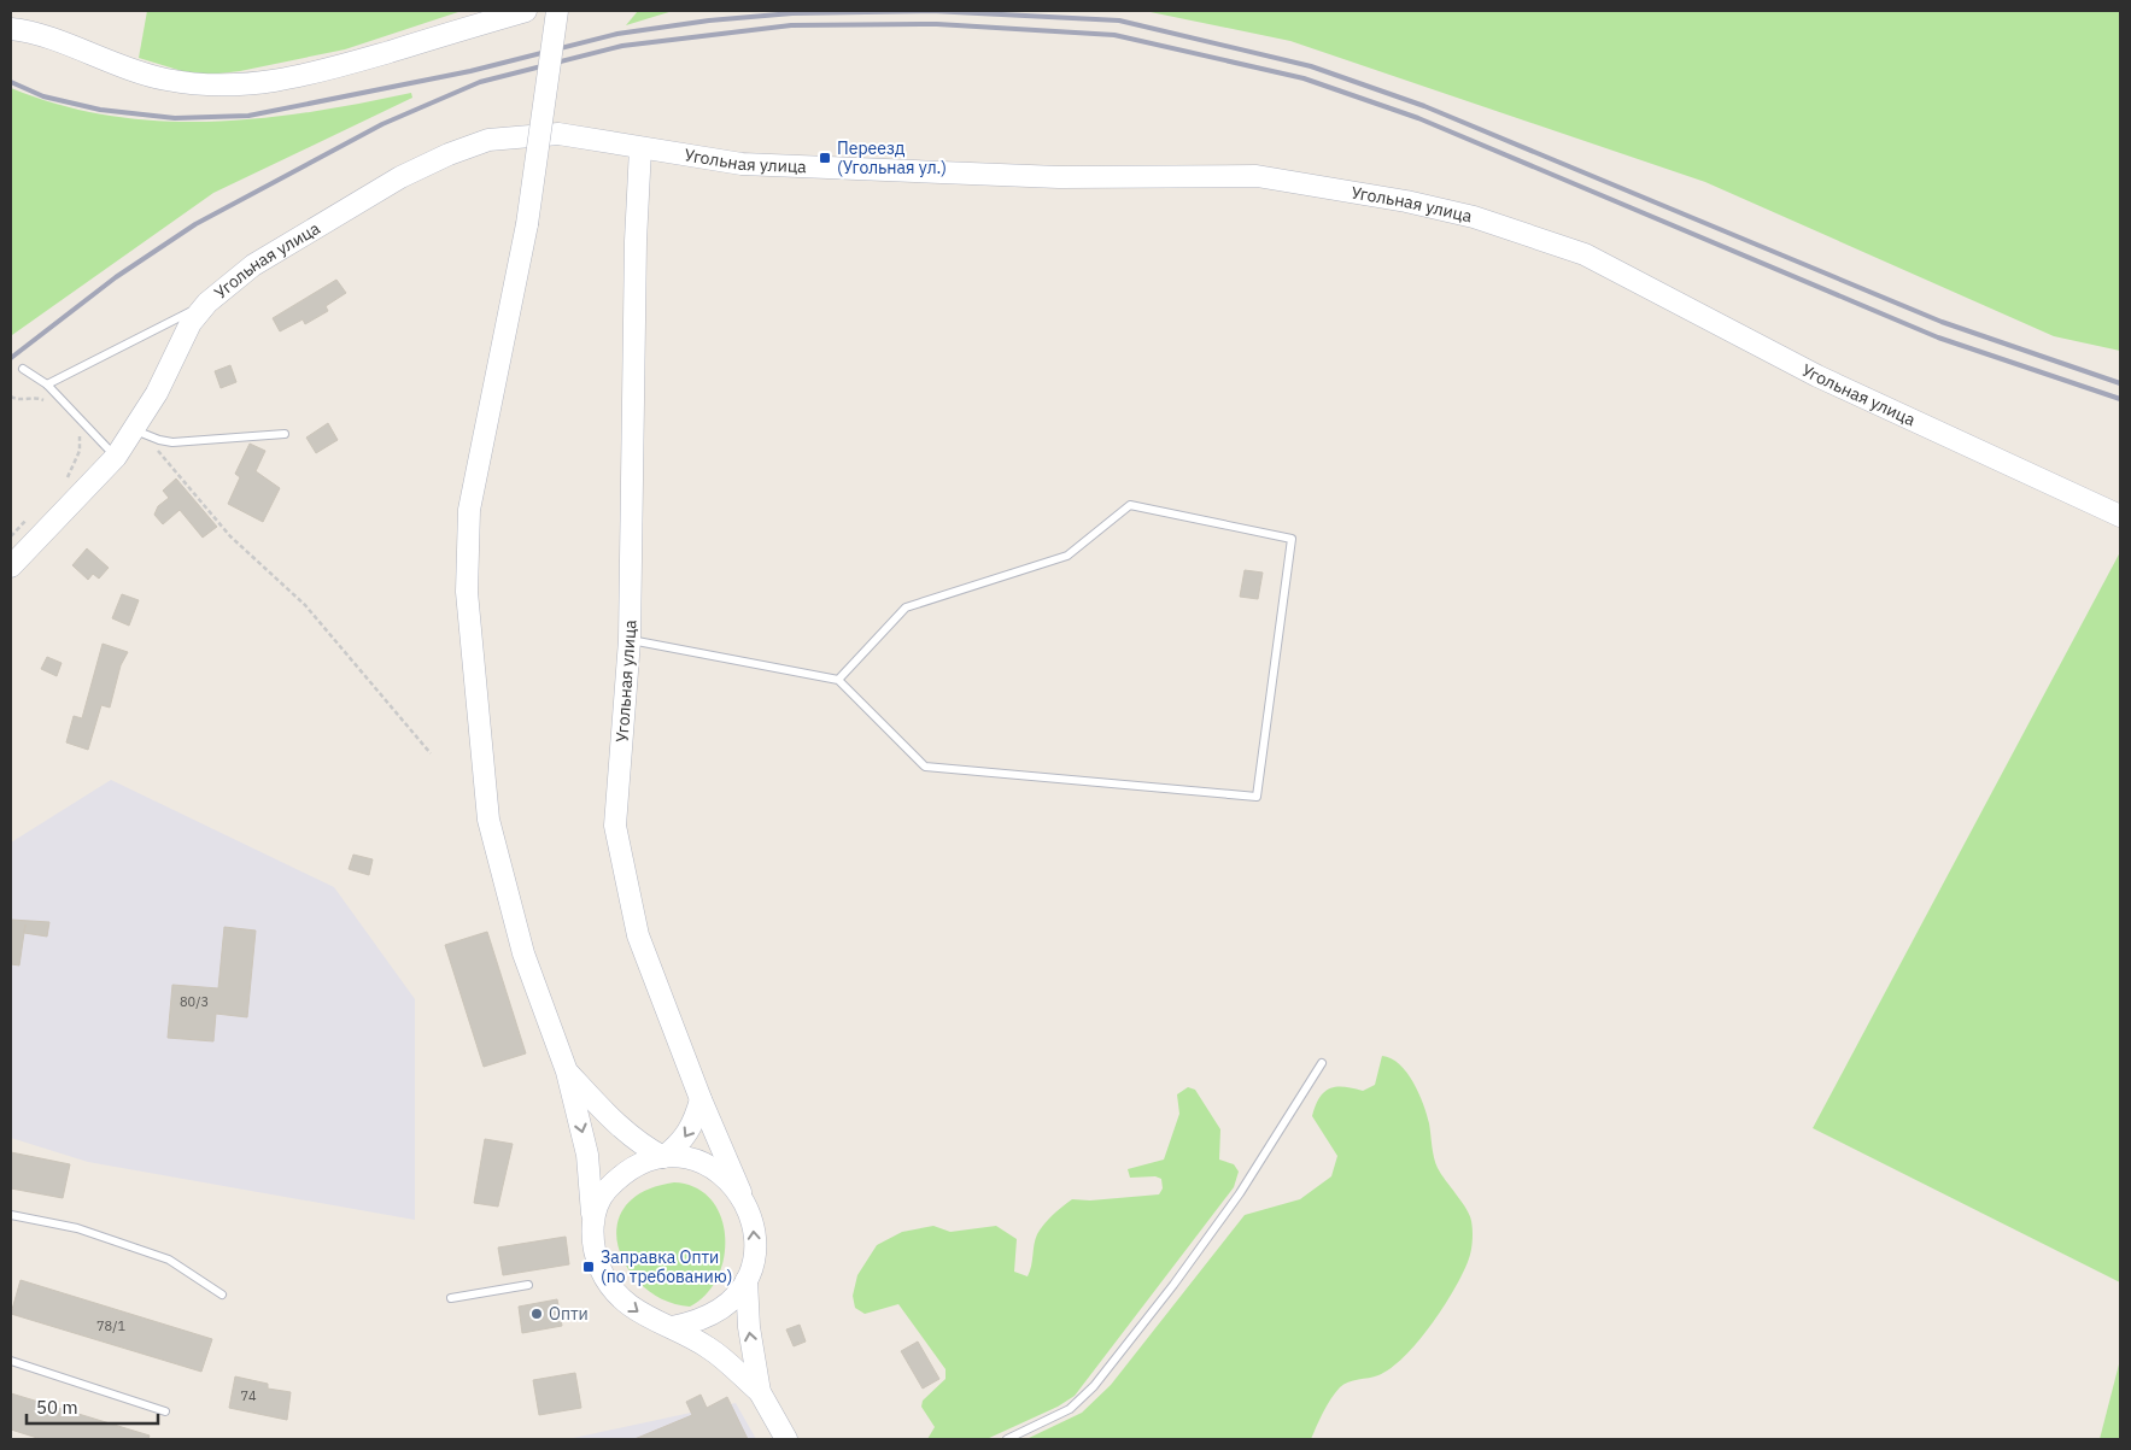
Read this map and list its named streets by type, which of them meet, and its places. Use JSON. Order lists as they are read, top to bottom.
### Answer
{
  "streets": {
    "main road": ["Угольная улица"]
  },
  "places": {
    "transit": ["Переезд (Угольная ул.)", "Заправка Опти (по требованию)"],
    "other": ["Опти"]
  },
  "house_numbers": ["80/3", "78/1", "74"],
  "scale_bar": "50 m"
}
